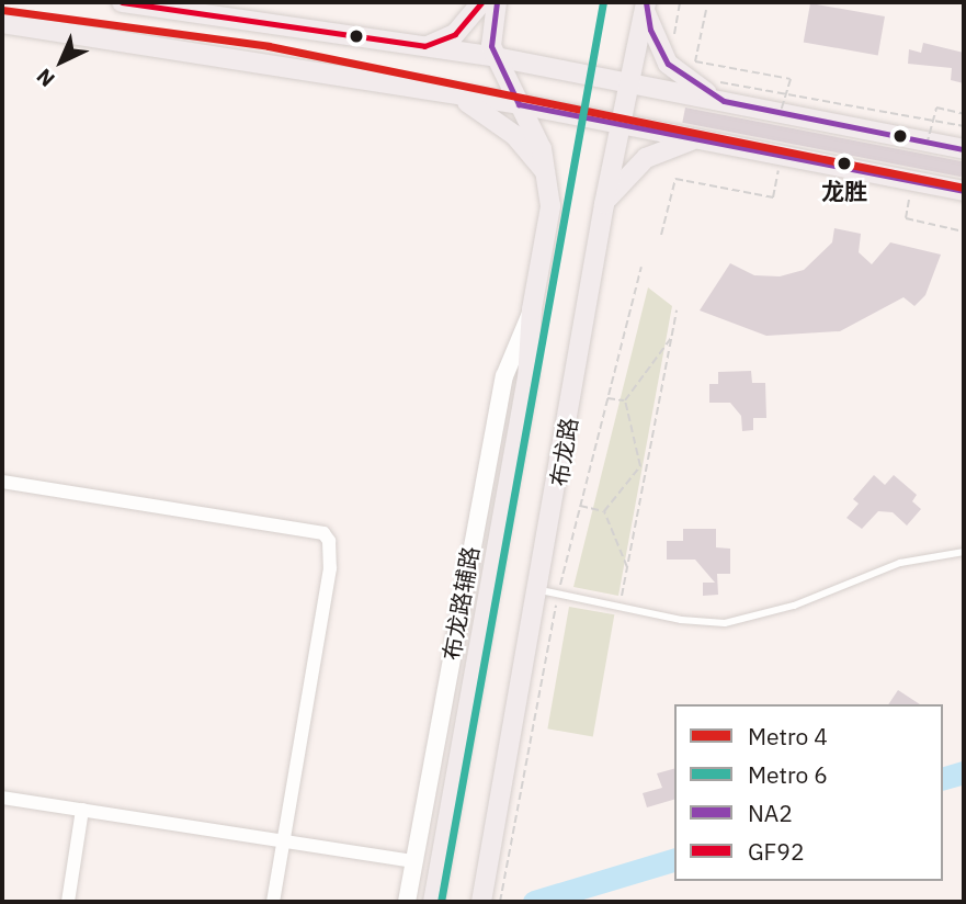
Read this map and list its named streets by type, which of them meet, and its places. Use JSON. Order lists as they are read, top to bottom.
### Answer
{
  "streets": {
    "main road": ["布龙路", "布龙路辅路"]
  },
  "crossings": [
    ["布龙路", "布龙路辅路"]
  ],
  "places": ["龙胜"],
  "lines": [
    "metro line 6",
    "transit line NA2",
    "transit line GF92",
    "metro line 4"
  ],
  "legend": [
    "Metro 4",
    "Metro 6",
    "NA2",
    "GF92"
  ],
  "north": "bottom left"
}
